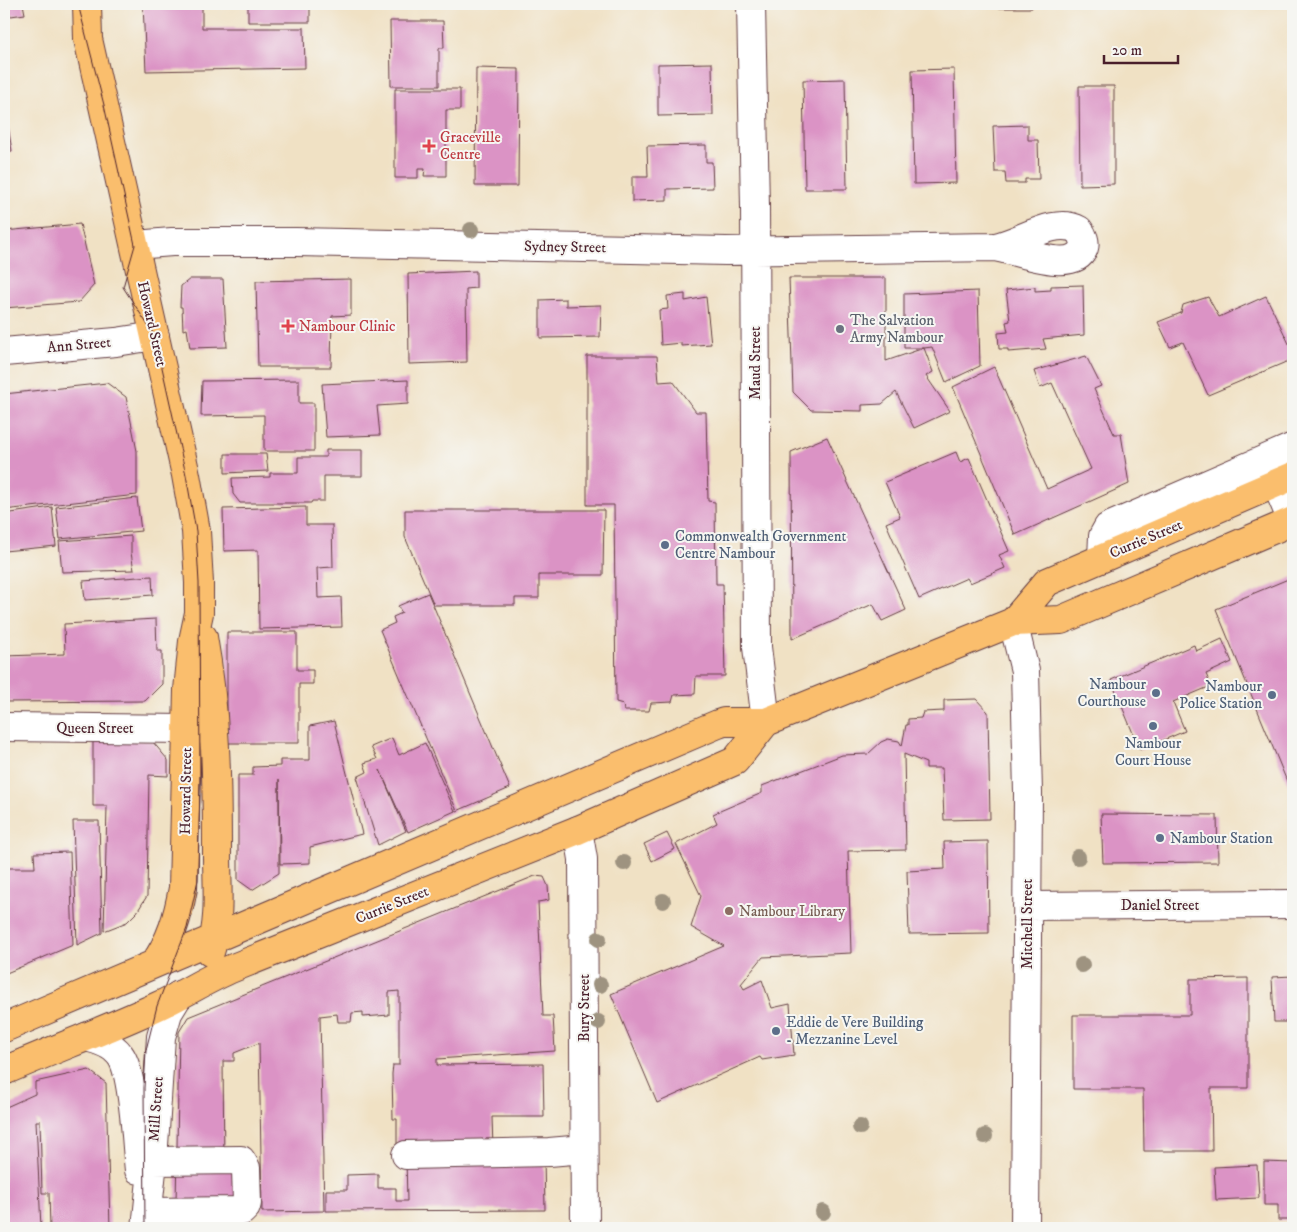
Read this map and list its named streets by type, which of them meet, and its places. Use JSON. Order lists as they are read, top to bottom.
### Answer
{
  "streets": {
    "main road": ["Howard Street", "Currie Street", "Bury Street"],
    "street": [
      "Sydney Street",
      "Ann Street",
      "Maud Street",
      "Queen Street",
      "Daniel Street",
      "Mitchell Street",
      "Mill Street"
    ]
  },
  "crossings": [
    ["Sydney Street", "Howard Street"],
    ["Sydney Street", "Maud Street"],
    ["Howard Street", "Ann Street"],
    ["Howard Street", "Currie Street"],
    ["Howard Street", "Queen Street"],
    ["Howard Street", "Mill Street"],
    ["Maud Street", "Currie Street"],
    ["Currie Street", "Mitchell Street"],
    ["Currie Street", "Bury Street"],
    ["Currie Street", "Mill Street"],
    ["Daniel Street", "Mitchell Street"]
  ],
  "places": {
    "health": ["Graceville Centre", "Nambour Clinic"],
    "other": [
      "The Salvation Army Nambour",
      "Commonwealth Government Centre Nambour",
      "Nambour Courthouse",
      "Nambour Police Station",
      "Nambour Court House",
      "Nambour Station",
      "Nambour Library",
      "Eddie de Vere Building - Mezzanine Level"
    ]
  },
  "scale_bar": "20 m"
}
